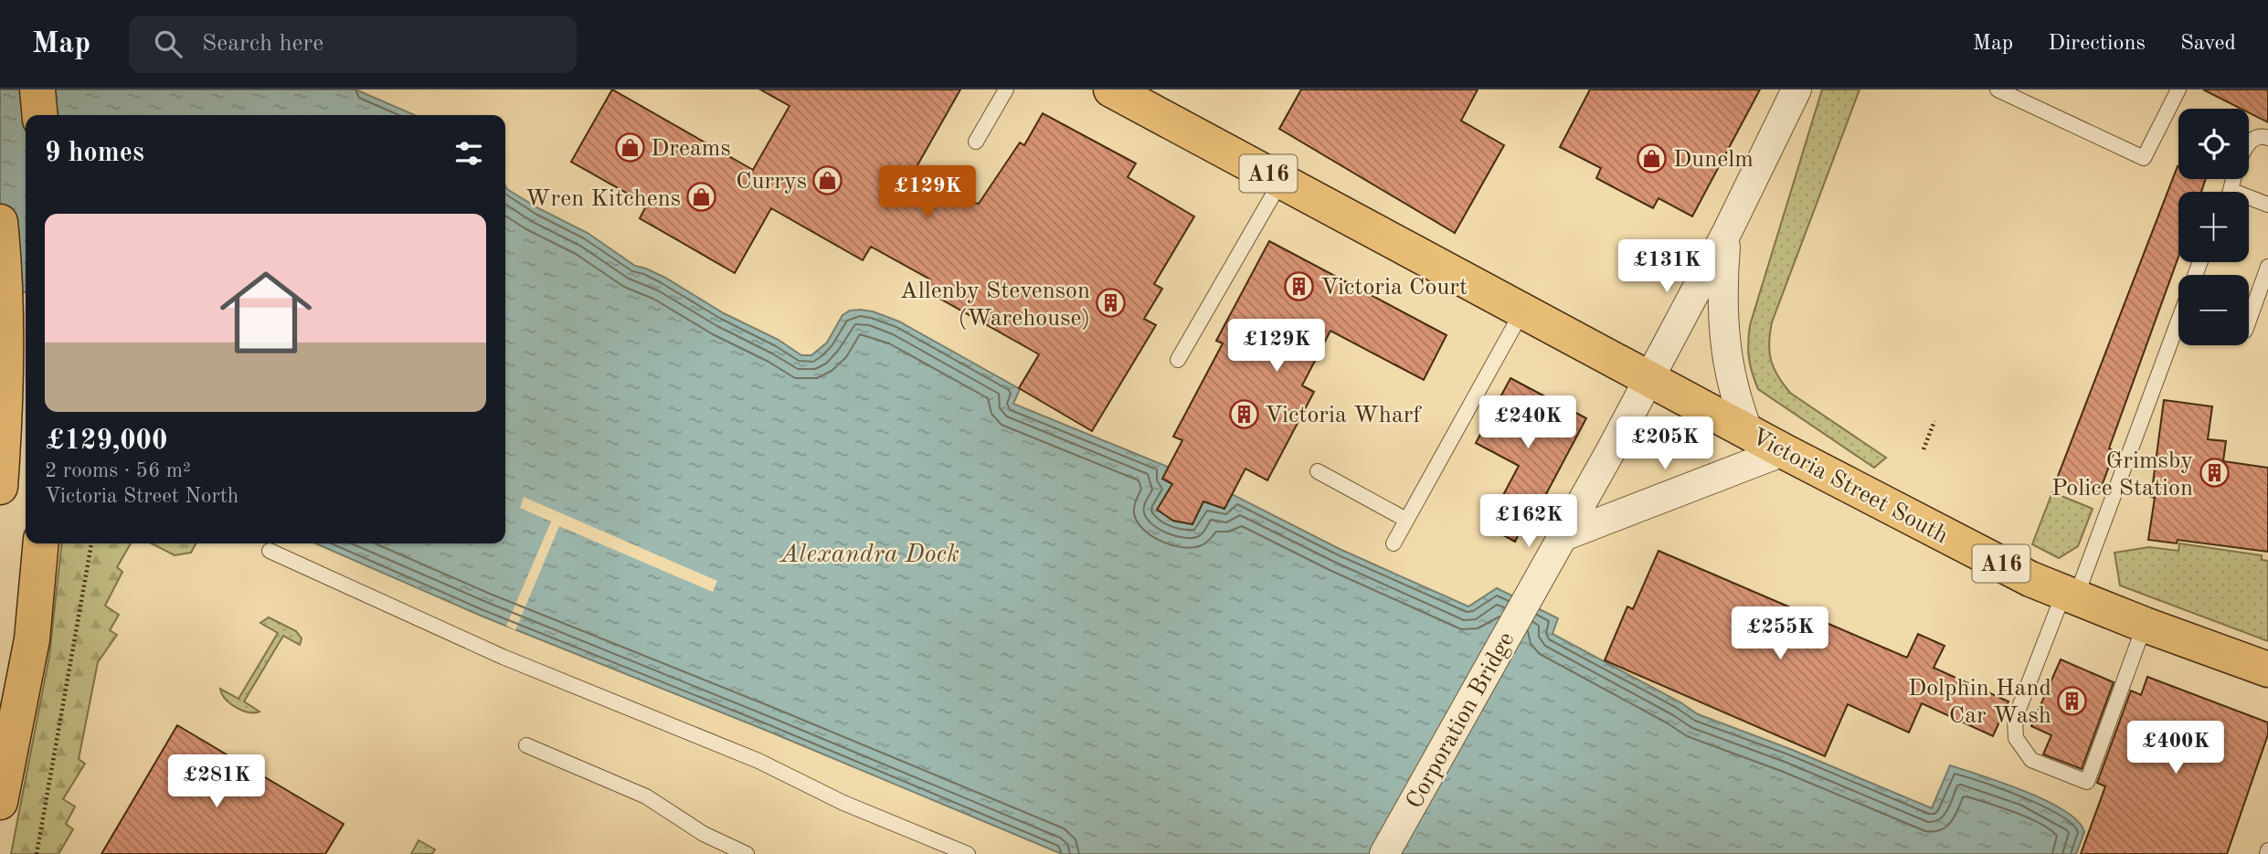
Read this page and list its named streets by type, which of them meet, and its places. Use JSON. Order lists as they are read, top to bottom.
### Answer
{
  "streets": {
    "highway": ["A16", "Victoria Street South"],
    "street": ["Corporation Bridge"]
  },
  "crossings": [
    ["A16", "Victoria Street South"],
    ["A16", "Corporation Bridge"],
    ["Victoria Street South", "Corporation Bridge"]
  ],
  "water": ["Alexandra Dock"],
  "places": {
    "shop": [
      "Dreams",
      "Dunelm",
      "Currys",
      "Wren Kitchens"
    ],
    "building": [
      "Victoria Court",
      "Allenby Stevenson (Warehouse)",
      "Victoria Wharf",
      "Grimsby Police Station",
      "Dolphin Hand Car Wash"
    ]
  },
  "page": {
    "header": "Map",
    "search": "Search here",
    "nav": ["Map", "Directions", "Saved"],
    "map_buttons": ["+", "−"],
    "heading": "9 homes",
    "price": [
      "£129K",
      "£131K",
      "£129K",
      "£240K",
      "£205K",
      "£162K",
      "£255K",
      "£400K",
      "£281K"
    ],
    "list": [
      {
        "name": "£129,000",
        "note": "2 rooms · 56 m² · Victoria Street North"
      }
    ]
  }
}
